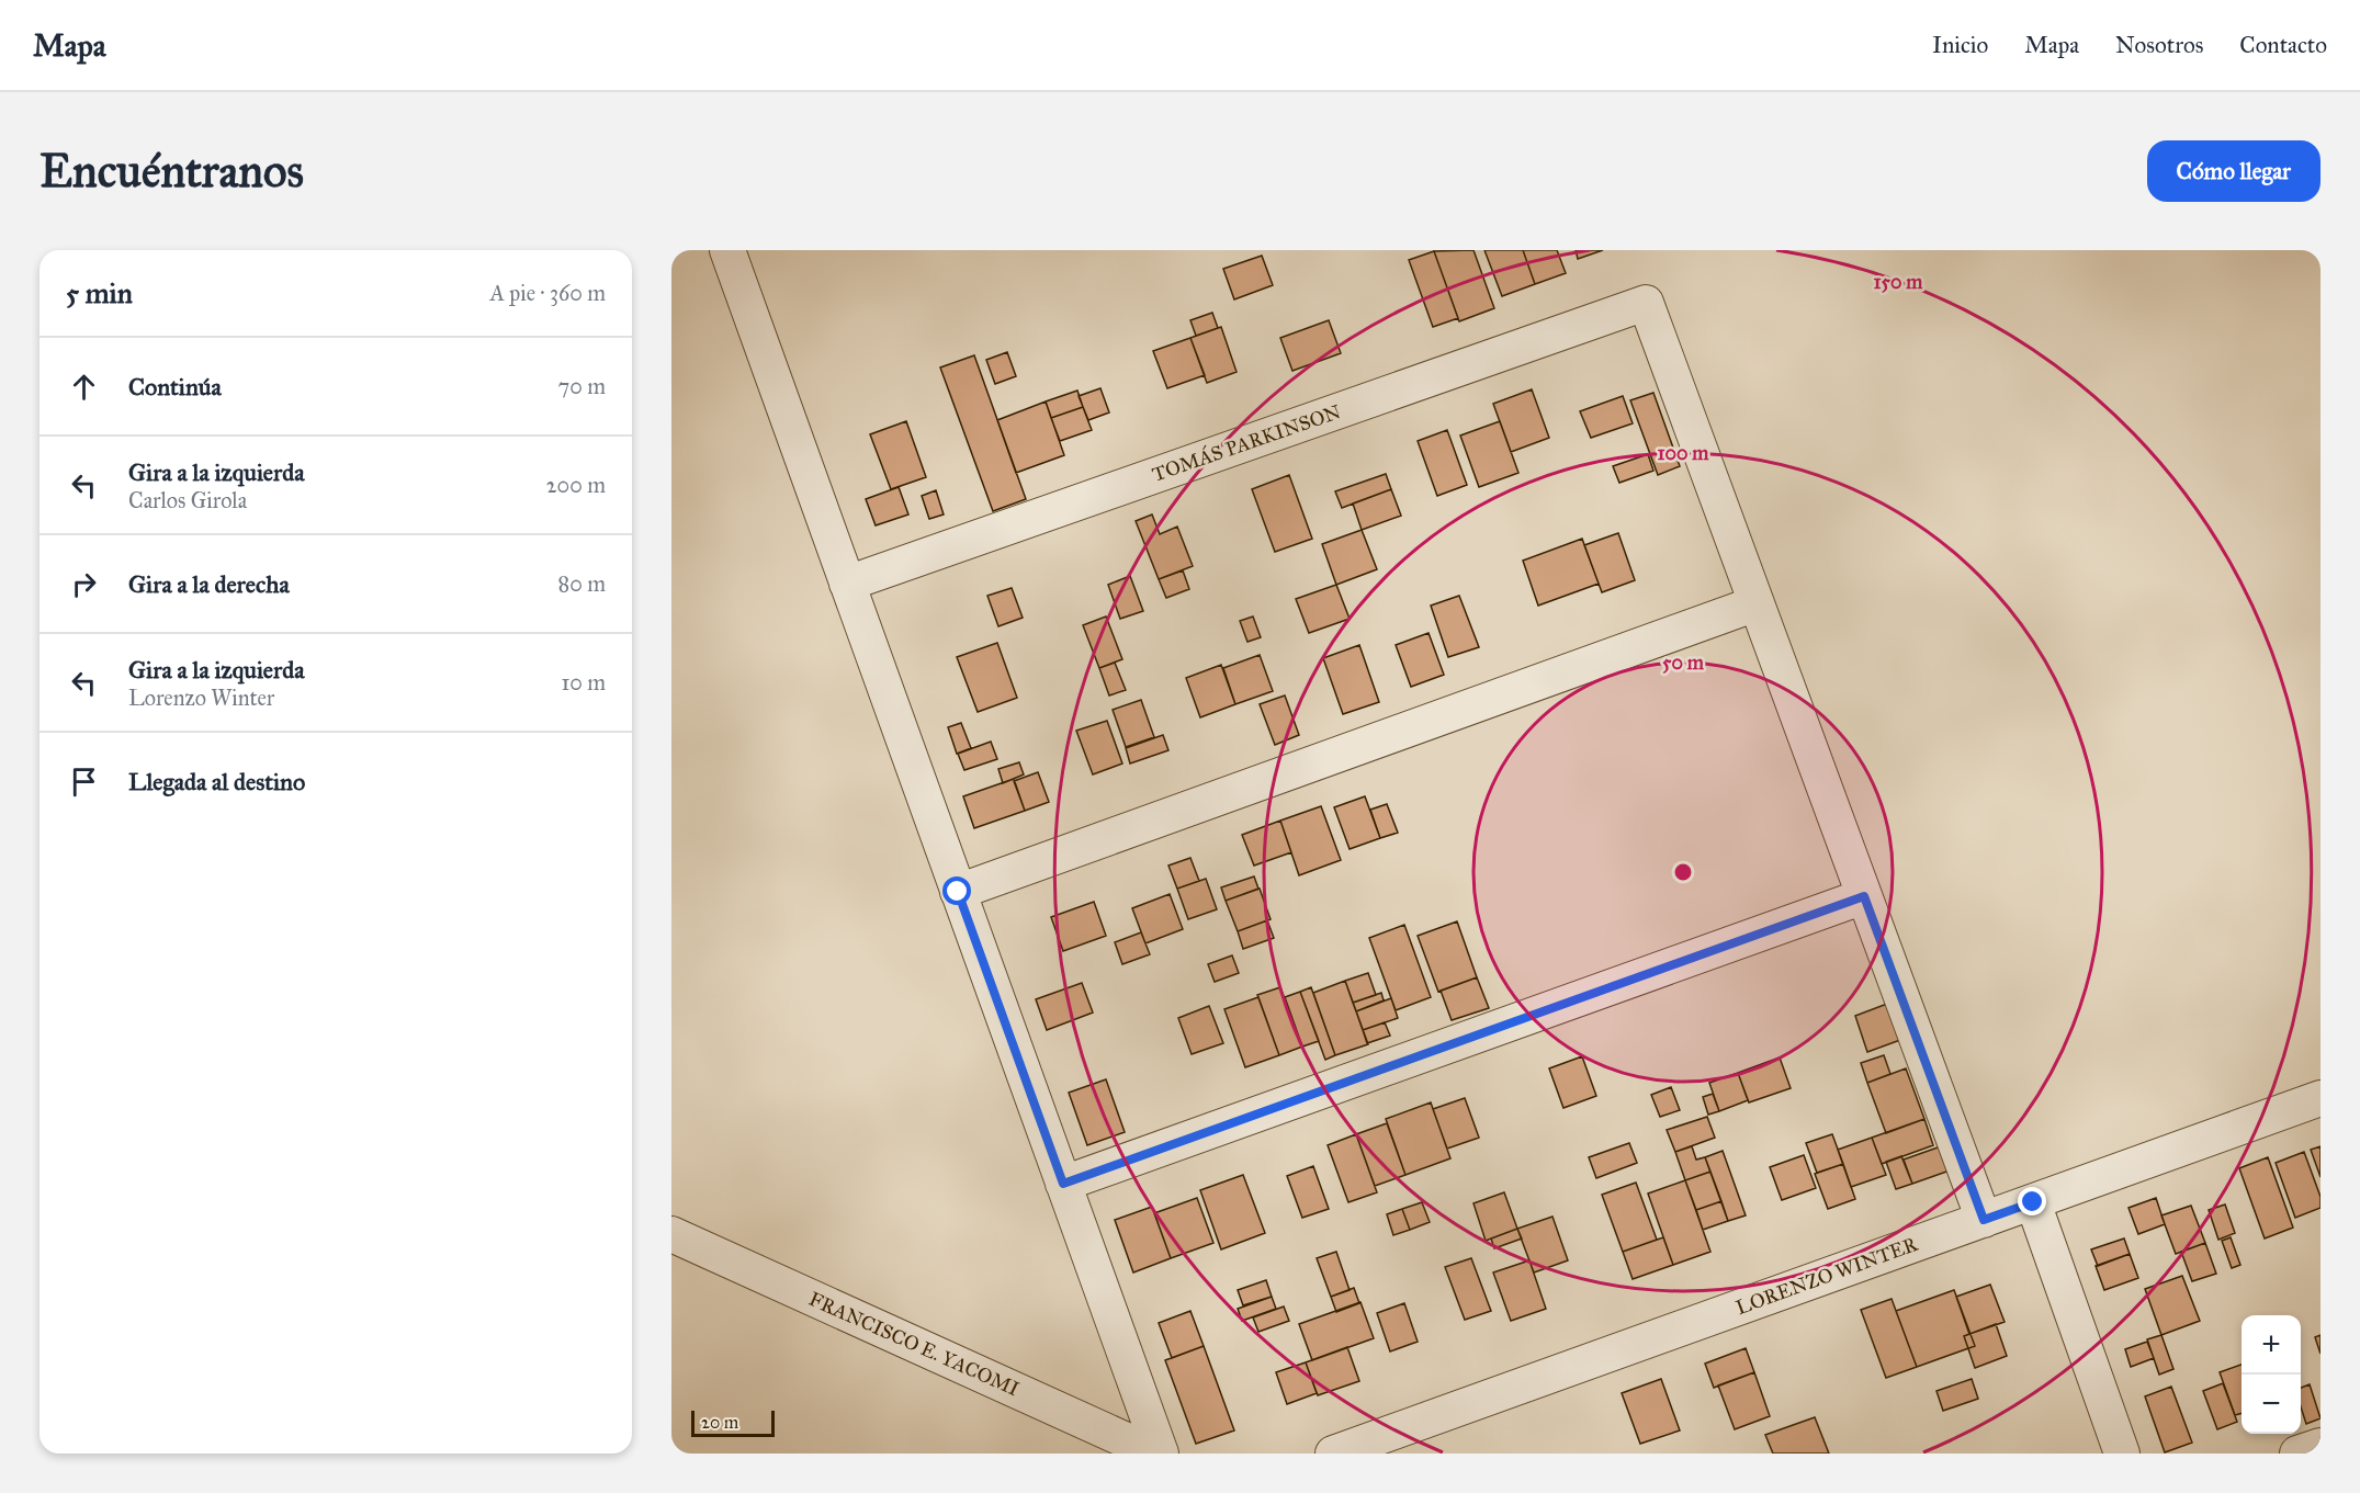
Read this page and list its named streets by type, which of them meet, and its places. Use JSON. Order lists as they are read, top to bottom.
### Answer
{
  "streets": {
    "street": ["TOMÁS PARKINSON", "LORENZO WINTER", "FRANCISCO E. YACOMI"]
  },
  "scale_bar": "20 m",
  "page": {
    "header": "Mapa",
    "nav": [
      "Inicio",
      "Mapa",
      "Nosotros",
      "Contacto"
    ],
    "buttons": "Cómo llegar",
    "title": "Encuéntranos",
    "heading": ["5 min", "A pie · 360 m"],
    "list": [
      ["Continúa", "70 m"],
      ["Gira a la izquierda", "Carlos Girola", "200 m"],
      ["Gira a la derecha", "80 m"],
      ["Gira a la izquierda", "Lorenzo Winter", "10 m"],
      "Llegada al destino"
    ],
    "map_buttons": ["+", "−"],
    "scale": "20 m"
  },
  "rings": ["150 m", "100 m", "50 m"]
}
